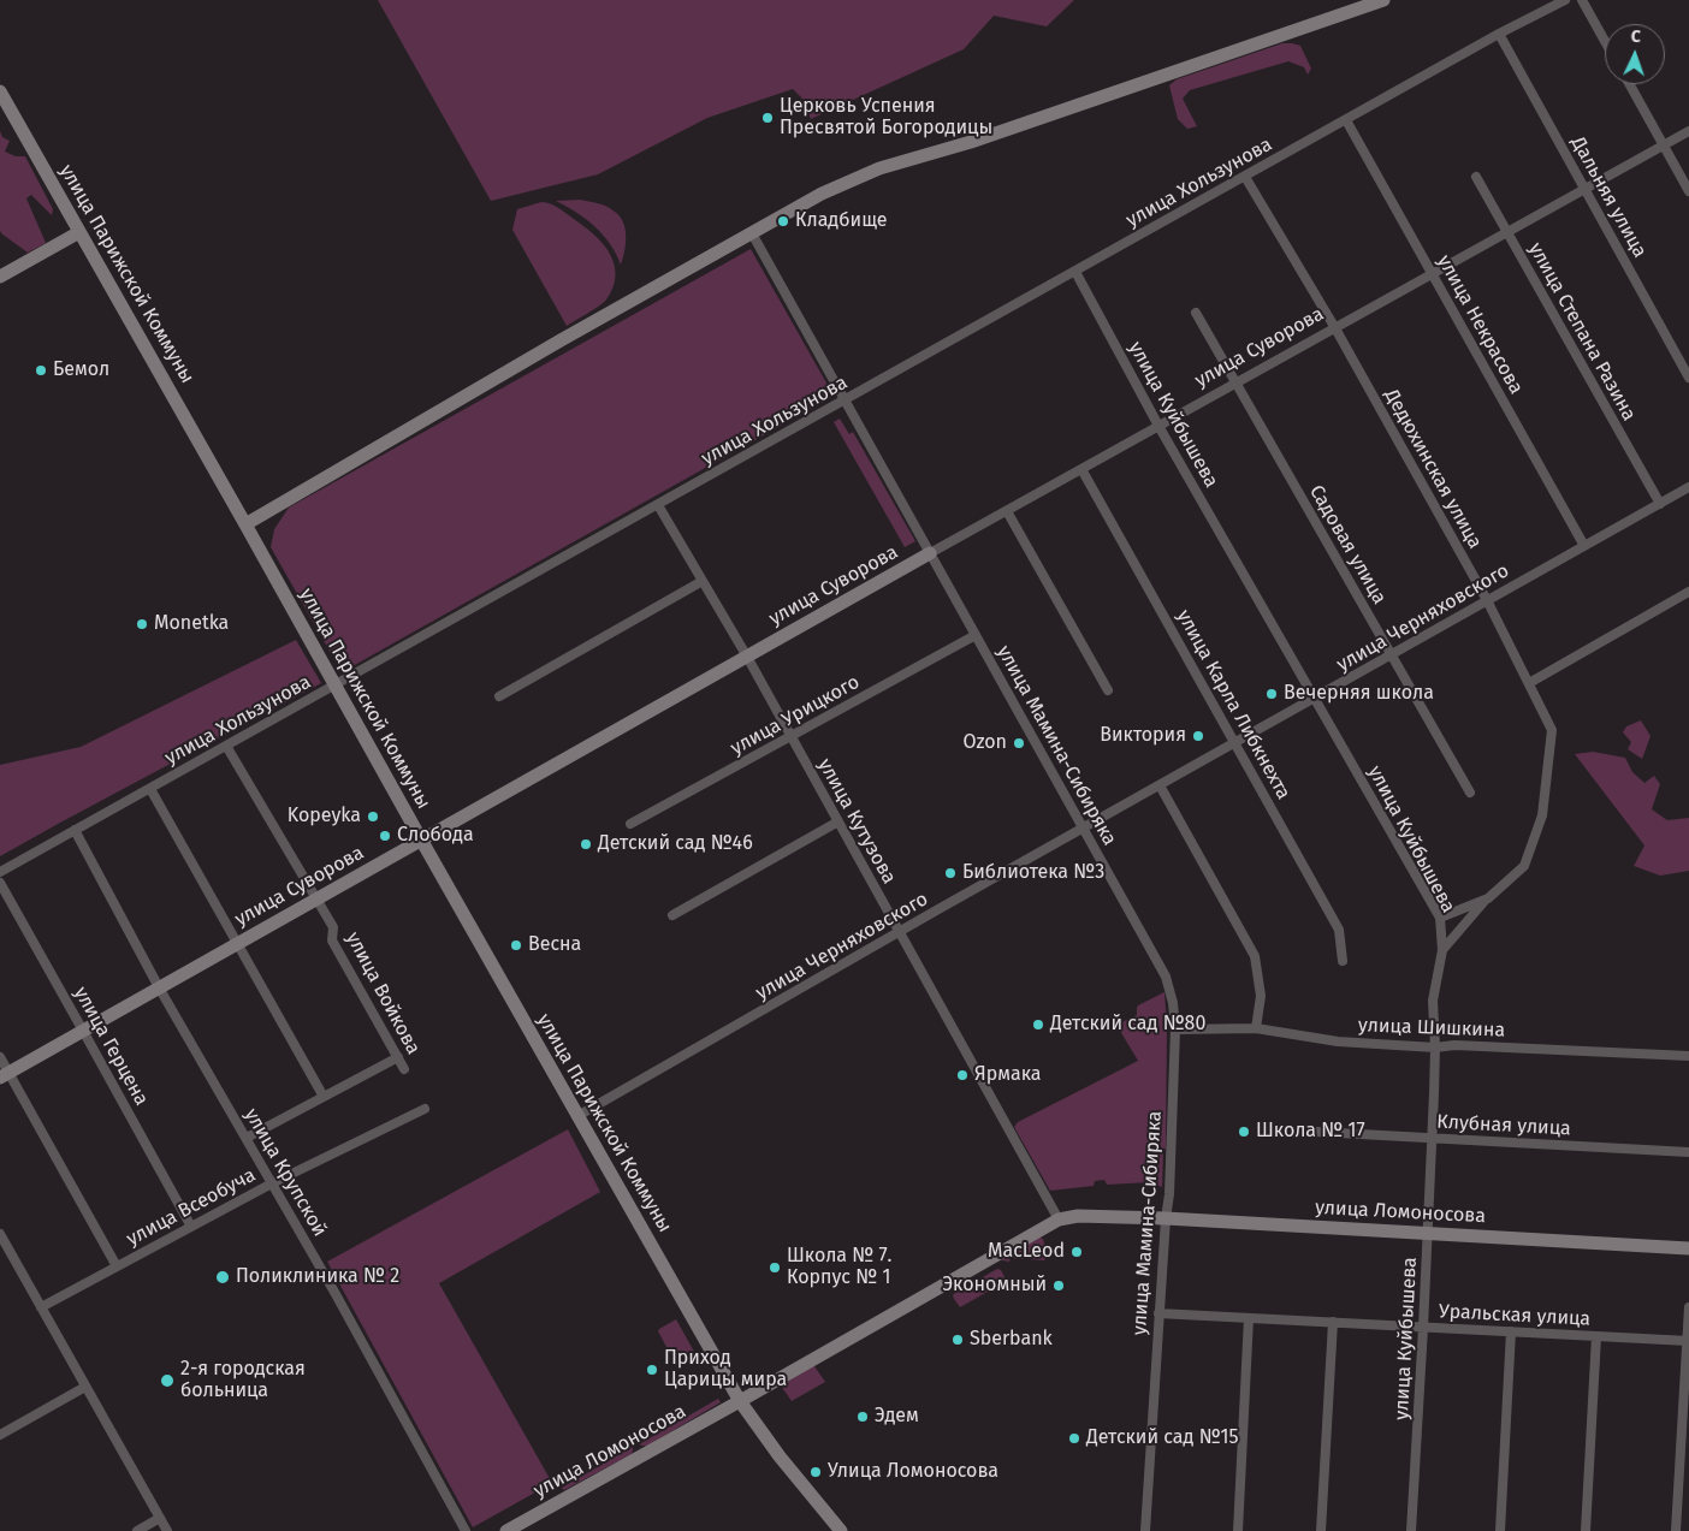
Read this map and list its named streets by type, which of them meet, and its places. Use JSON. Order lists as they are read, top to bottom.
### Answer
{
  "streets": {
    "main road": ["улица Парижской Коммуны", "улица Суворова", "улица Ломоносова"],
    "street": [
      "улица Хользунова",
      "Дальняя улица",
      "улица Некрасова",
      "улица Степана Разина",
      "улица Куйбышева",
      "Дедюхинская улица",
      "Садовая улица",
      "улица Черняховского",
      "улица Карла Либкнехта",
      "улица Урицкого",
      "улица Мамина-Сибиряка",
      "улица Кутузова",
      "улица Войкова",
      "улица Шишкина",
      "улица Герцена",
      "Клубная улица",
      "улица Крупской",
      "улица Всеобуча",
      "Уральская улица"
    ]
  },
  "crossings": [
    ["улица Хользунова", "Дальняя улица"],
    ["улица Хользунова", "улица Парижской Коммуны"],
    ["улица Хользунова", "улица Некрасова"],
    ["улица Хользунова", "улица Куйбышева"],
    ["улица Хользунова", "Дедюхинская улица"],
    ["улица Хользунова", "улица Мамина-Сибиряка"],
    ["улица Хользунова", "улица Кутузова"],
    ["улица Хользунова", "улица Войкова"],
    ["улица Хользунова", "улица Крупской"],
    ["Дальняя улица", "улица Суворова"],
    ["улица Парижской Коммуны", "улица Суворова"],
    ["улица Парижской Коммуны", "улица Черняховского"],
    ["улица Парижской Коммуны", "улица Ломоносова"],
    ["улица Некрасова", "улица Суворова"],
    ["улица Некрасова", "улица Черняховского"],
    ["улица Степана Разина", "улица Суворова"],
    ["улица Степана Разина", "улица Черняховского"],
    ["улица Суворова", "улица Куйбышева"],
    ["улица Суворова", "Дедюхинская улица"],
    ["улица Суворова", "Садовая улица"],
    ["улица Суворова", "улица Карла Либкнехта"],
    ["улица Суворова", "улица Мамина-Сибиряка"],
    ["улица Суворова", "улица Кутузова"],
    ["улица Суворова", "улица Войкова"],
    ["улица Суворова", "улица Герцена"],
    ["улица Суворова", "улица Крупской"],
    ["улица Куйбышева", "Дедюхинская улица"],
    ["улица Куйбышева", "улица Черняховского"],
    ["улица Куйбышева", "улица Шишкина"],
    ["улица Куйбышева", "Клубная улица"],
    ["улица Куйбышева", "улица Ломоносова"],
    ["улица Куйбышева", "Уральская улица"],
    ["Дедюхинская улица", "улица Черняховского"],
    ["Садовая улица", "улица Черняховского"],
    ["улица Черняховского", "улица Карла Либкнехта"],
    ["улица Черняховского", "улица Мамина-Сибиряка"],
    ["улица Черняховского", "улица Кутузова"],
    ["улица Урицкого", "улица Мамина-Сибиряка"],
    ["улица Урицкого", "улица Кутузова"],
    ["улица Мамина-Сибиряка", "улица Шишкина"],
    ["улица Мамина-Сибиряка", "улица Ломоносова"],
    ["улица Мамина-Сибиряка", "Уральская улица"],
    ["улица Кутузова", "улица Ломоносова"],
    ["улица Герцена", "улица Всеобуча"],
    ["улица Крупской", "улица Всеобуча"]
  ],
  "places": [
    "Церковь Успения Пресвятой Богородицы",
    "Кладбище",
    "Бемол",
    "Monetka",
    "Вечерняя школа",
    "Виктория",
    "Ozon",
    "Kopeyka",
    "Слобода",
    "Детский сад №46",
    "Библиотека №3",
    "Весна",
    "Детский сад №80",
    "Ярмака",
    "Школа № 17",
    "MacLeod",
    "Школа № 7. Корпус № 1",
    "Поликлиника № 2",
    "Экономный",
    "Sberbank",
    "Приход Царицы мира",
    "2-я городская больница",
    "Эдем",
    "Детский сад №15",
    "Улица Ломоносова"
  ],
  "north": "top"
}
